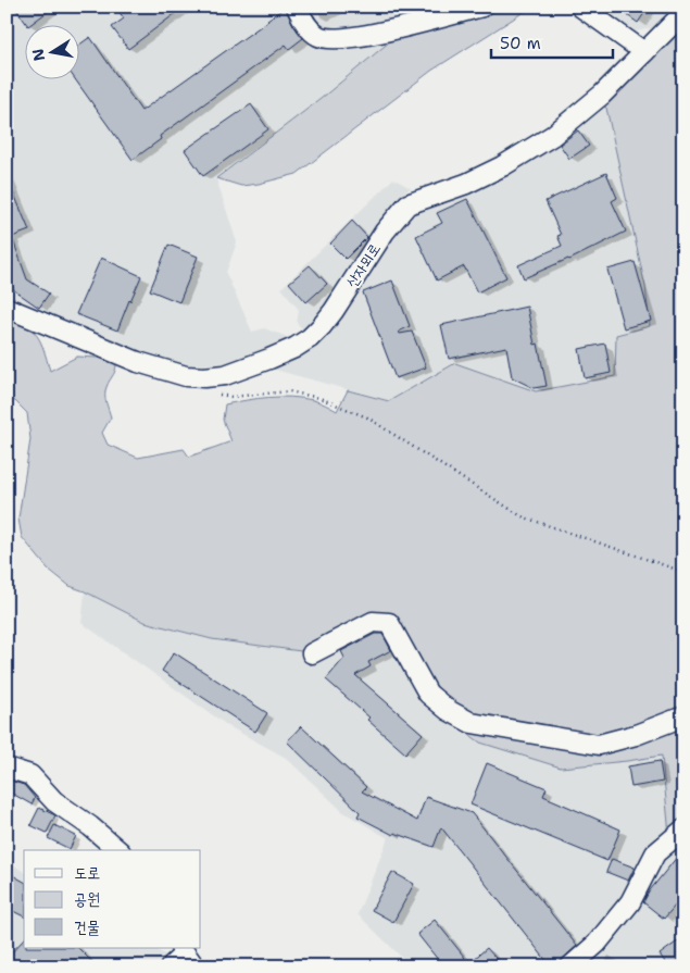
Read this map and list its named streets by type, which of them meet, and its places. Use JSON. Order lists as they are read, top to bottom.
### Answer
{
  "streets": {
    "street": ["산자뫼로"]
  },
  "legend": ["도로", "공원", "건물"],
  "scale_bar": "50 m",
  "north": "left"
}
